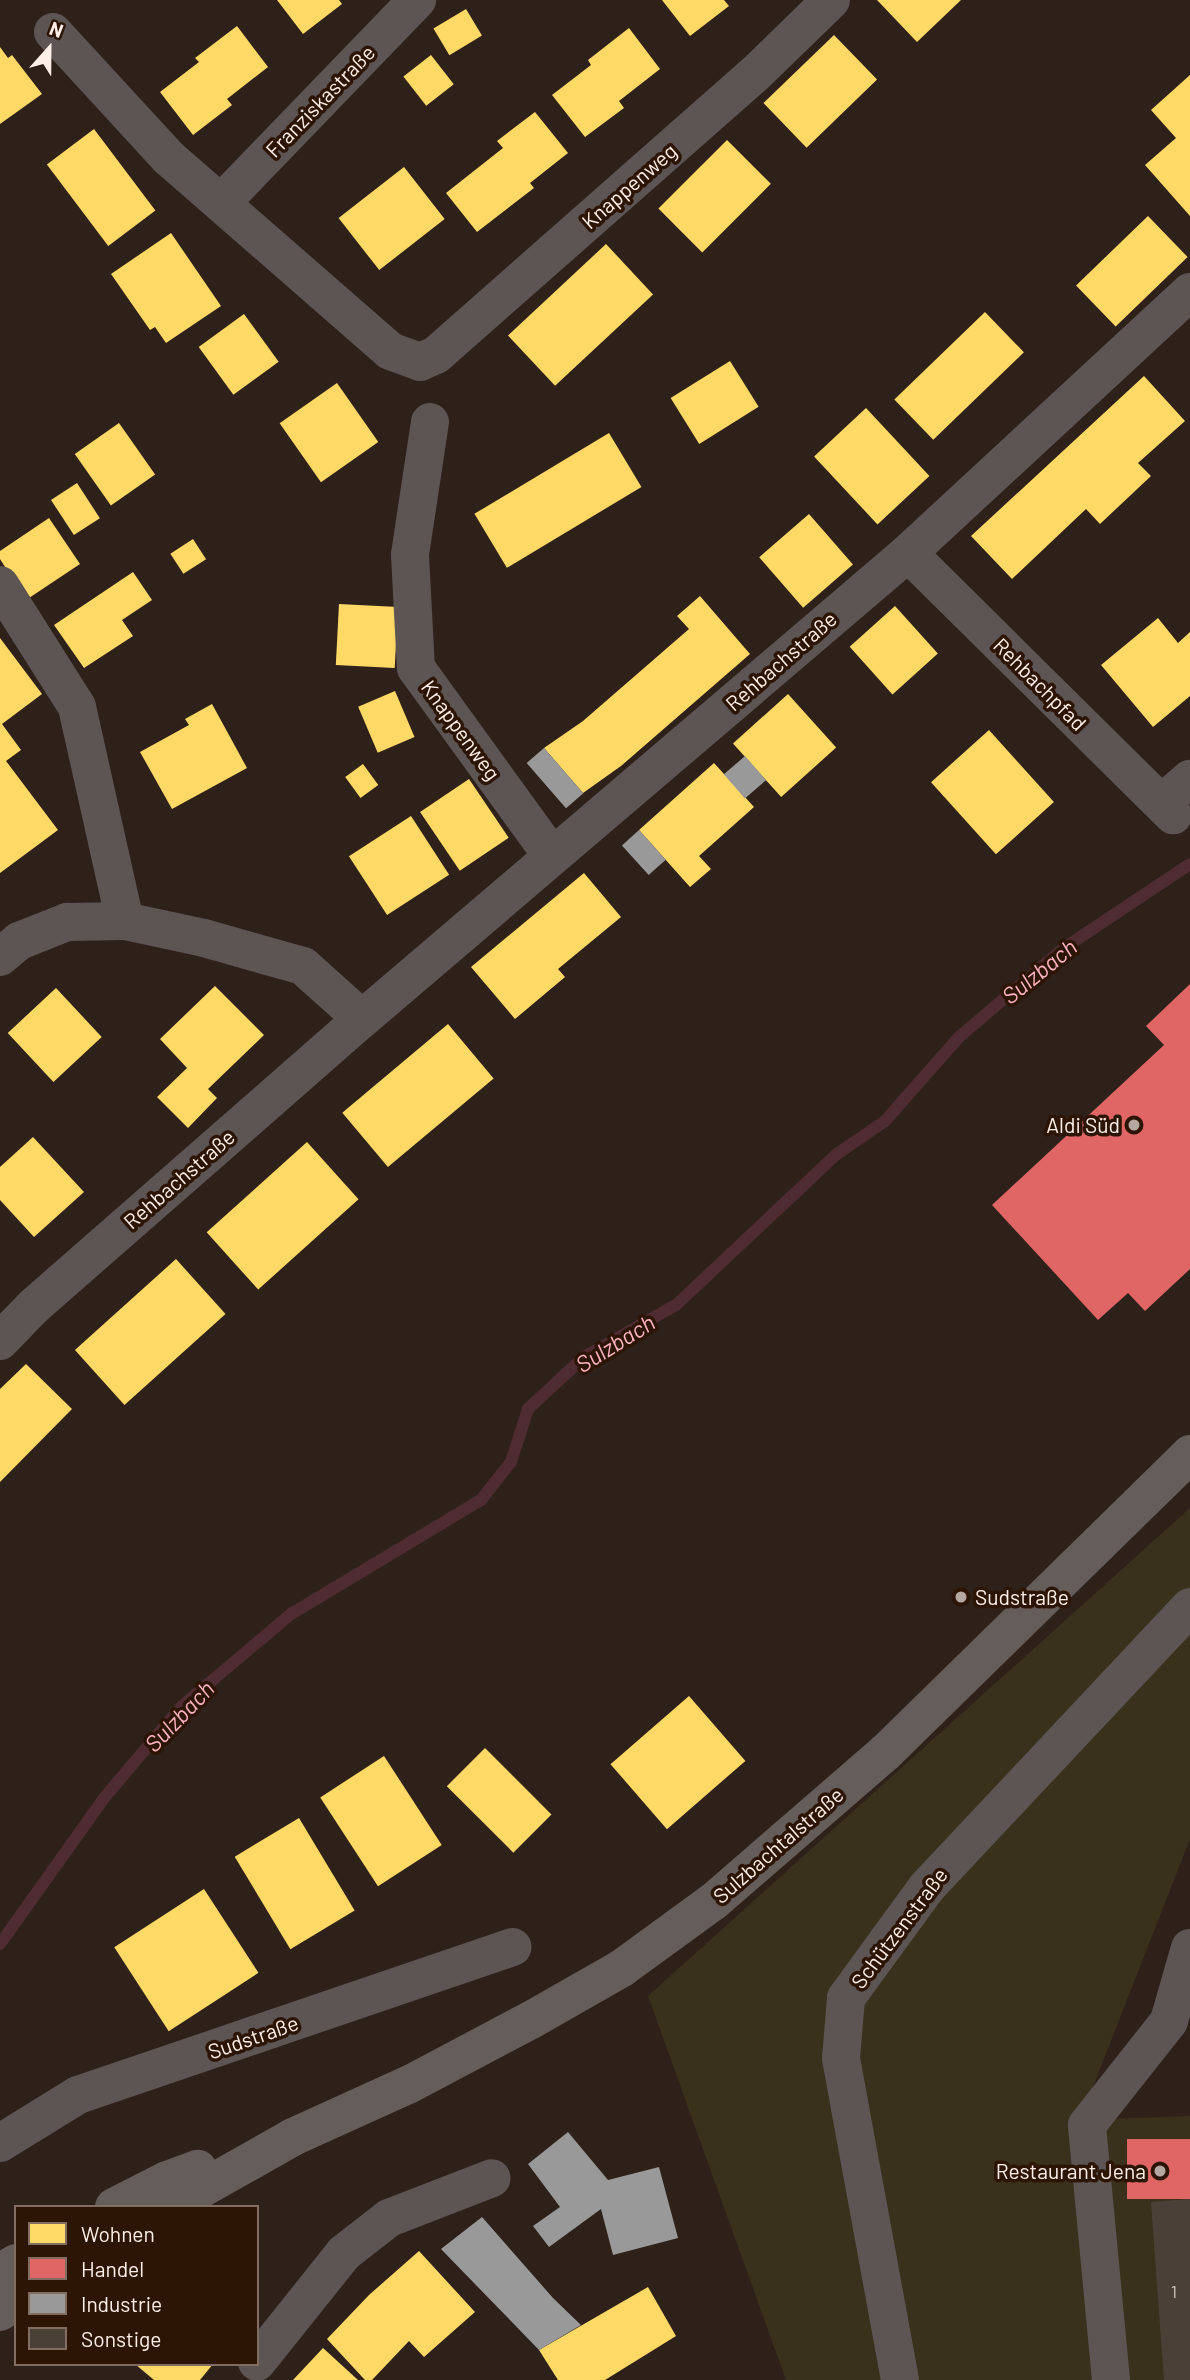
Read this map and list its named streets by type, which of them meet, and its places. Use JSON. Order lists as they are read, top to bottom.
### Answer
{
  "streets": {
    "main road": ["Sulzbachtalstraße"],
    "street": [
      "Franziskastraße",
      "Knappenweg",
      "Rehbachstraße",
      "Rehbachpfad",
      "Schützenstraße",
      "Sudstraße"
    ]
  },
  "crossings": [
    ["Franziskastraße", "Knappenweg"],
    ["Knappenweg", "Rehbachstraße"],
    ["Rehbachstraße", "Rehbachpfad"]
  ],
  "water": ["Sulzbach"],
  "places": ["Aldi Süd", "Sudstraße", "Restaurant Jena"],
  "house_numbers": ["1"],
  "legend": [
    "Wohnen",
    "Handel",
    "Industrie",
    "Sonstige"
  ],
  "north": "top"
}
